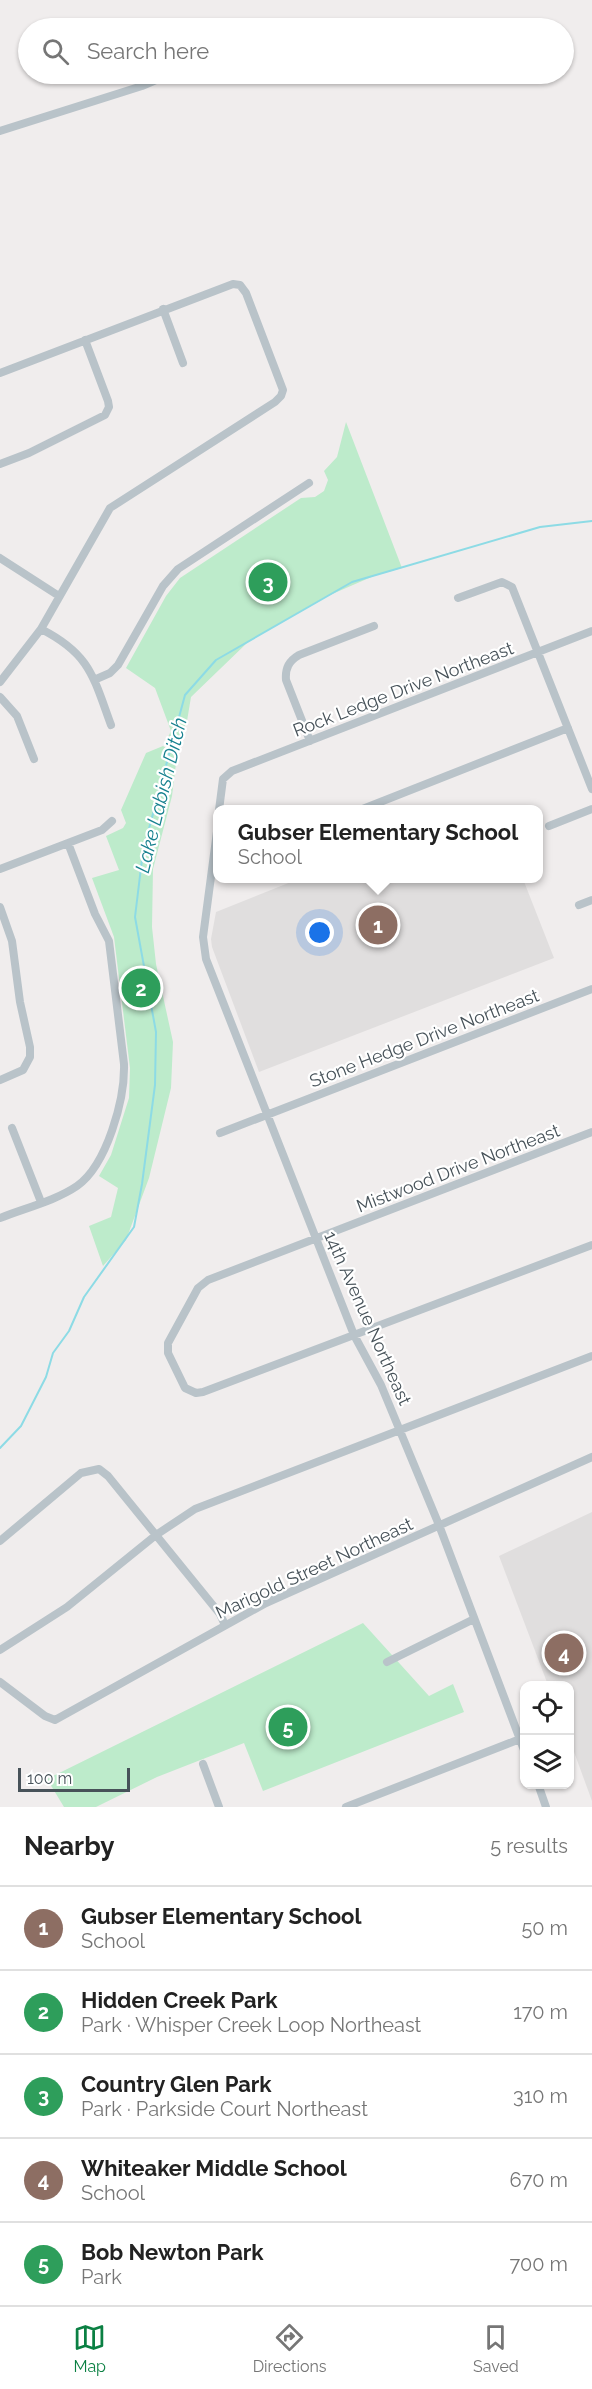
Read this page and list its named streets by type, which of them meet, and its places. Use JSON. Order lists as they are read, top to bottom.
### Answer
{
  "streets": {
    "street": [
      "Rock Ledge Drive Northeast",
      "Stone Hedge Drive Northeast",
      "Mistwood Drive Northeast",
      "14th Avenue Northeast",
      "Marigold Street Northeast"
    ]
  },
  "crossings": [
    ["Stone Hedge Drive Northeast", "14th Avenue Northeast"],
    ["Mistwood Drive Northeast", "14th Avenue Northeast"],
    ["14th Avenue Northeast", "Marigold Street Northeast"]
  ],
  "water": ["Lake Labish Ditch"],
  "scale_bar": "100 m",
  "page": {
    "search": "Search here",
    "pins": [
      "3",
      "1",
      "2",
      "4",
      "5"
    ],
    "popup": ["Gubser Elementary School", "School"],
    "scale": "100 m",
    "heading": ["Nearby", "5 results"],
    "list": [
      {
        "mark": "1",
        "name": "Gubser Elementary School",
        "note": "School",
        "value": "50 m"
      },
      {
        "mark": "2",
        "name": "Hidden Creek Park",
        "note": "Park · Whisper Creek Loop Northeast",
        "value": "170 m"
      },
      {
        "mark": "3",
        "name": "Country Glen Park",
        "note": "Park · Parkside Court Northeast",
        "value": "310 m"
      },
      {
        "mark": "4",
        "name": "Whiteaker Middle School",
        "note": "School",
        "value": "670 m"
      },
      {
        "mark": "5",
        "name": "Bob Newton Park",
        "note": "Park",
        "value": "700 m"
      }
    ],
    "nav": ["Map", "Directions", "Saved"]
  }
}
